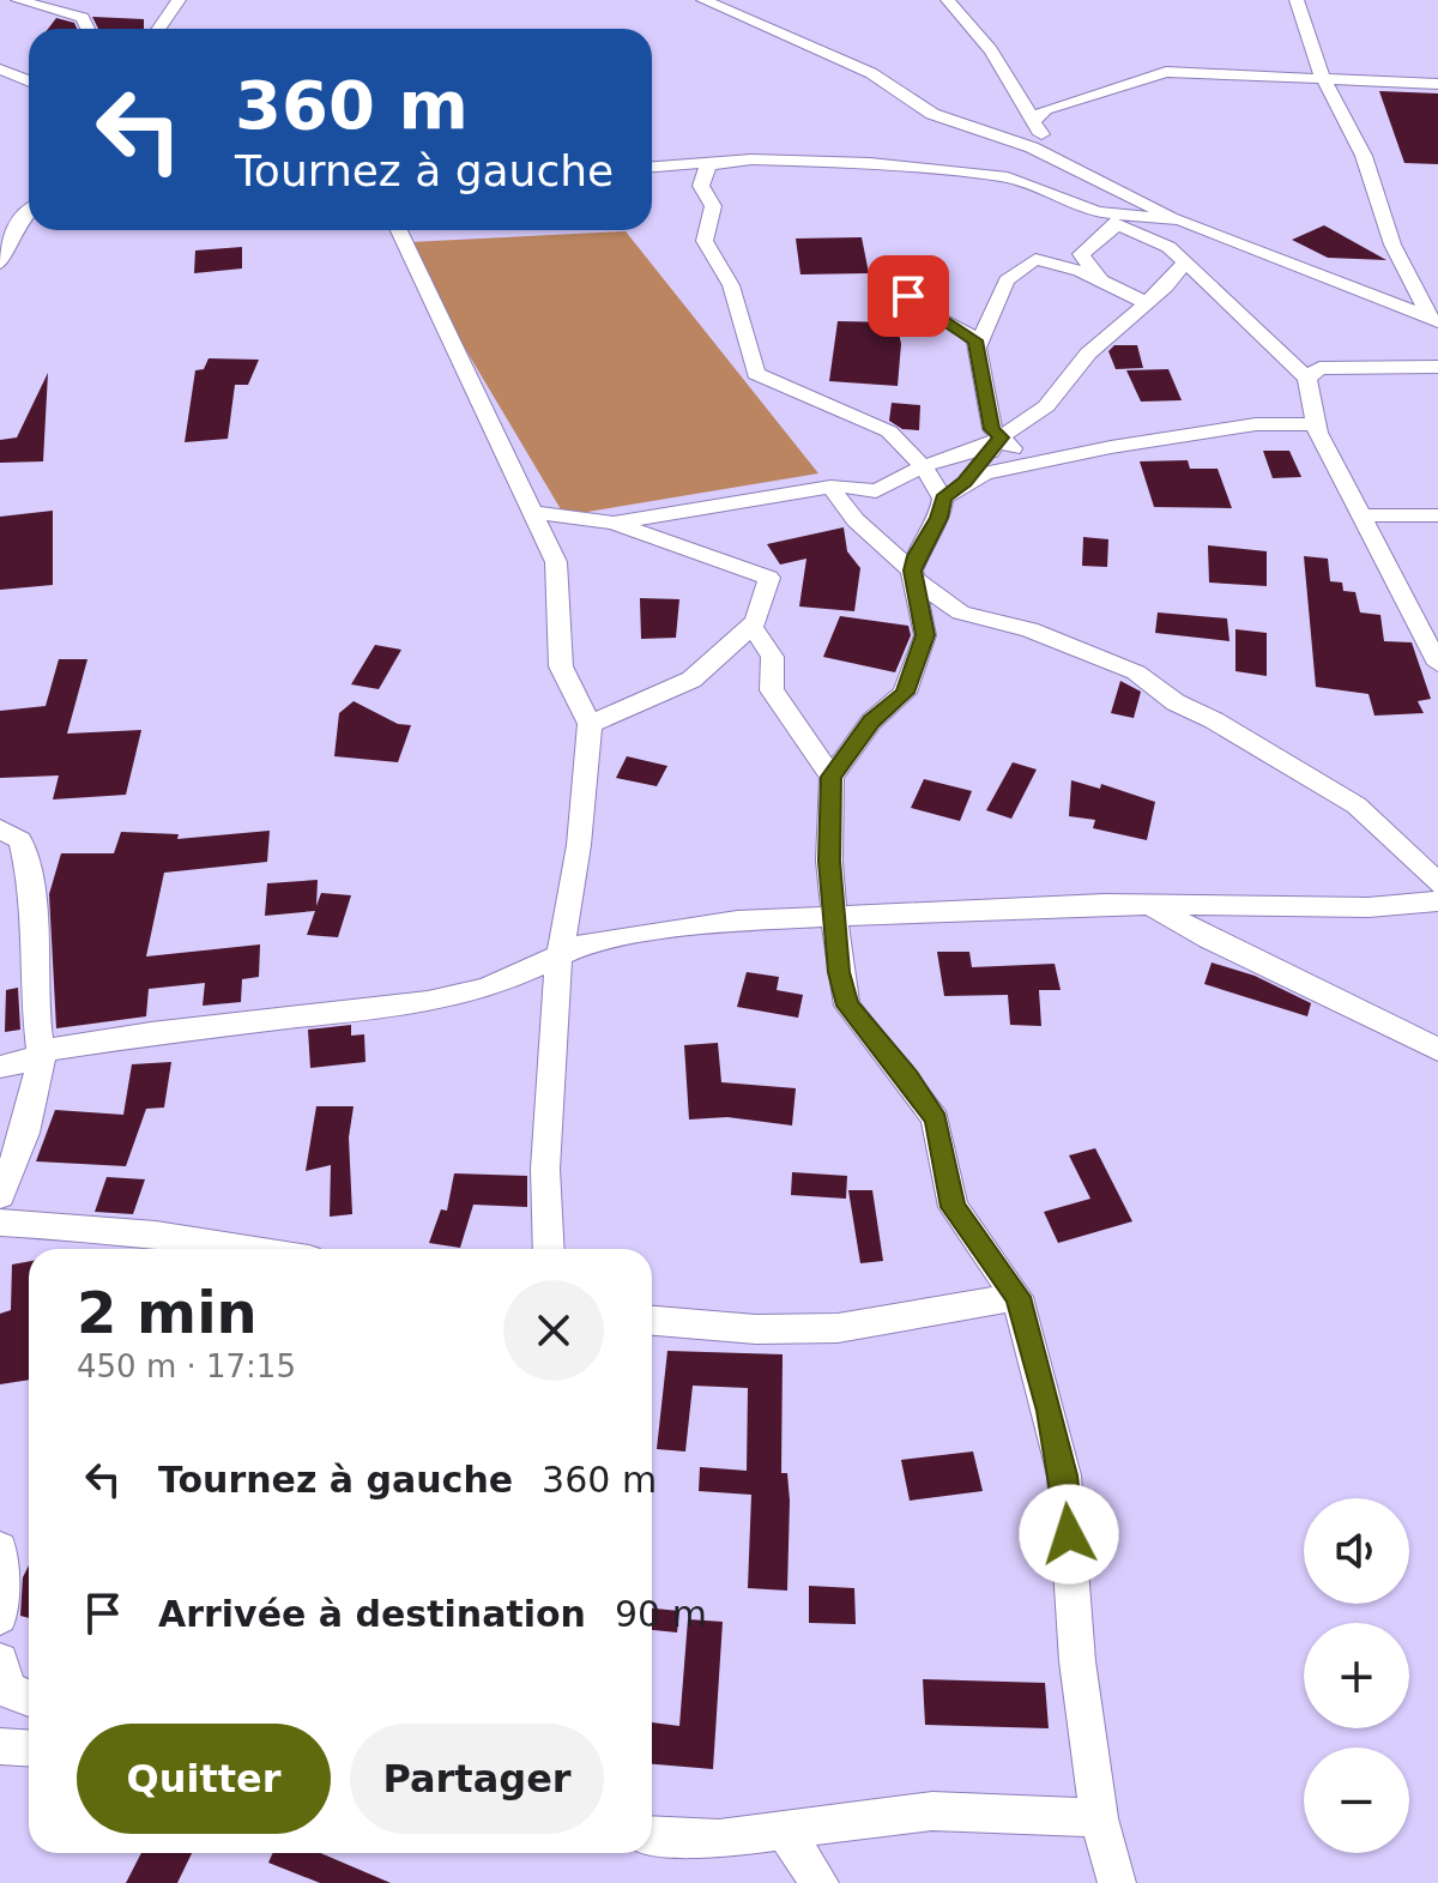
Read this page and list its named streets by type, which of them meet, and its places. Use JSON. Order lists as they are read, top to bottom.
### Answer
{
  "page": {
    "turn": ["360 m", "Tournez à gauche"],
    "heading": ["2 min", "450 m · 17:15"],
    "list": [
      {
        "name": "Tournez à gauche",
        "value": "360 m"
      },
      {
        "name": "Arrivée à destination",
        "value": "90 m"
      }
    ],
    "map_buttons": ["+", "−"],
    "buttons": ["Quitter", "Partager"]
  }
}
